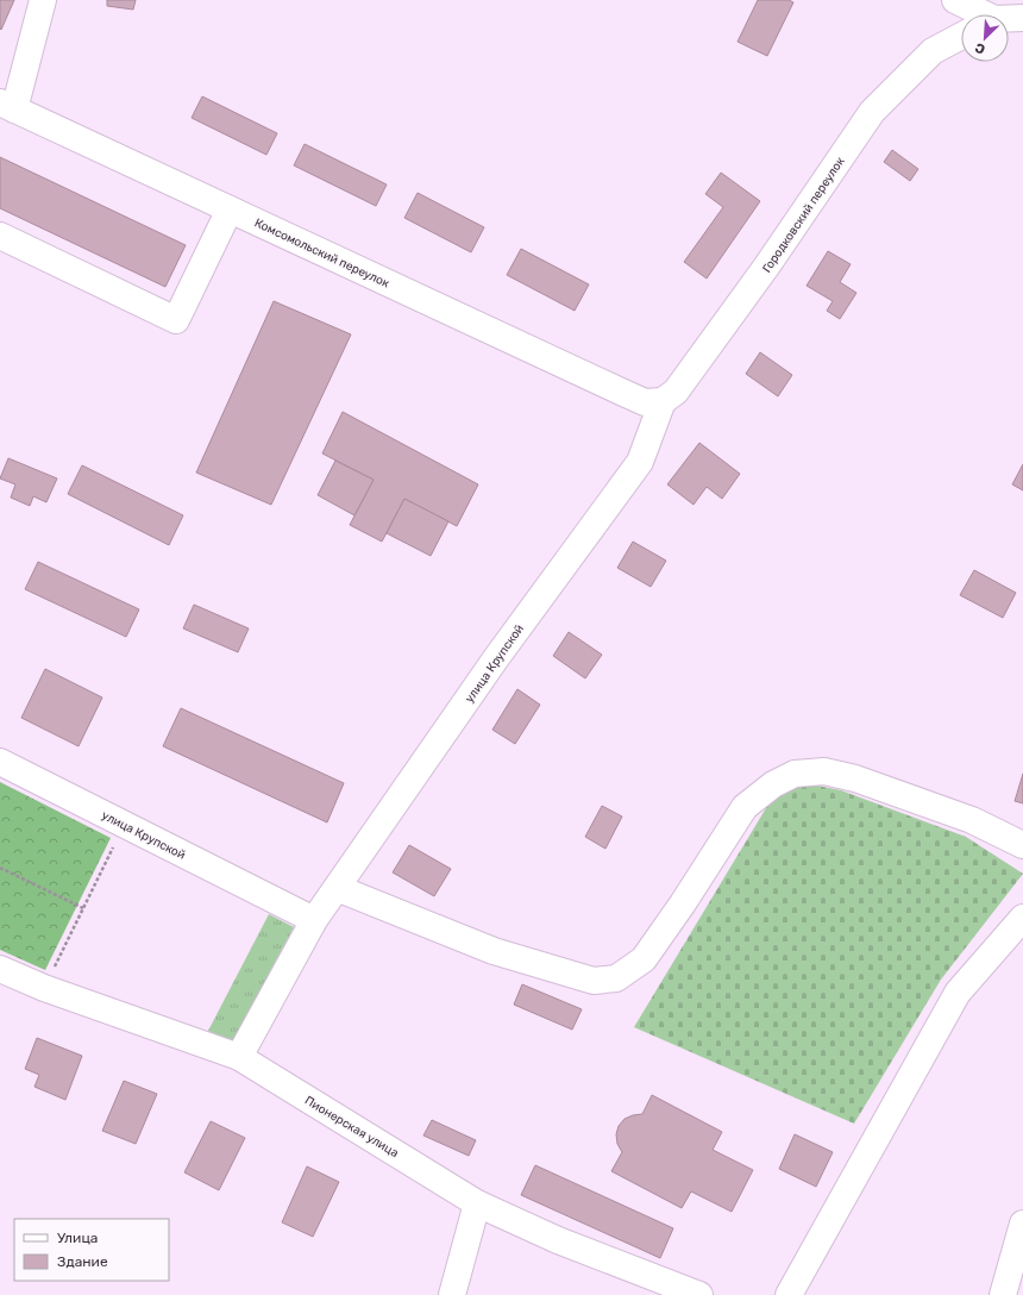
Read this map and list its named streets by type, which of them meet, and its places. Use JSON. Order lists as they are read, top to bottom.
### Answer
{
  "streets": {
    "street": [
      "Городковский переулок",
      "Комсомольский переулок",
      "улица Крупской",
      "Пионерская улица"
    ]
  },
  "crossings": [
    ["Городковский переулок", "Комсомольский переулок"],
    ["Городковский переулок", "улица Крупской"],
    ["Комсомольский переулок", "улица Крупской"],
    ["улица Крупской", "Пионерская улица"]
  ],
  "legend": ["Улица", "Здание"],
  "north": "bottom left"
}
